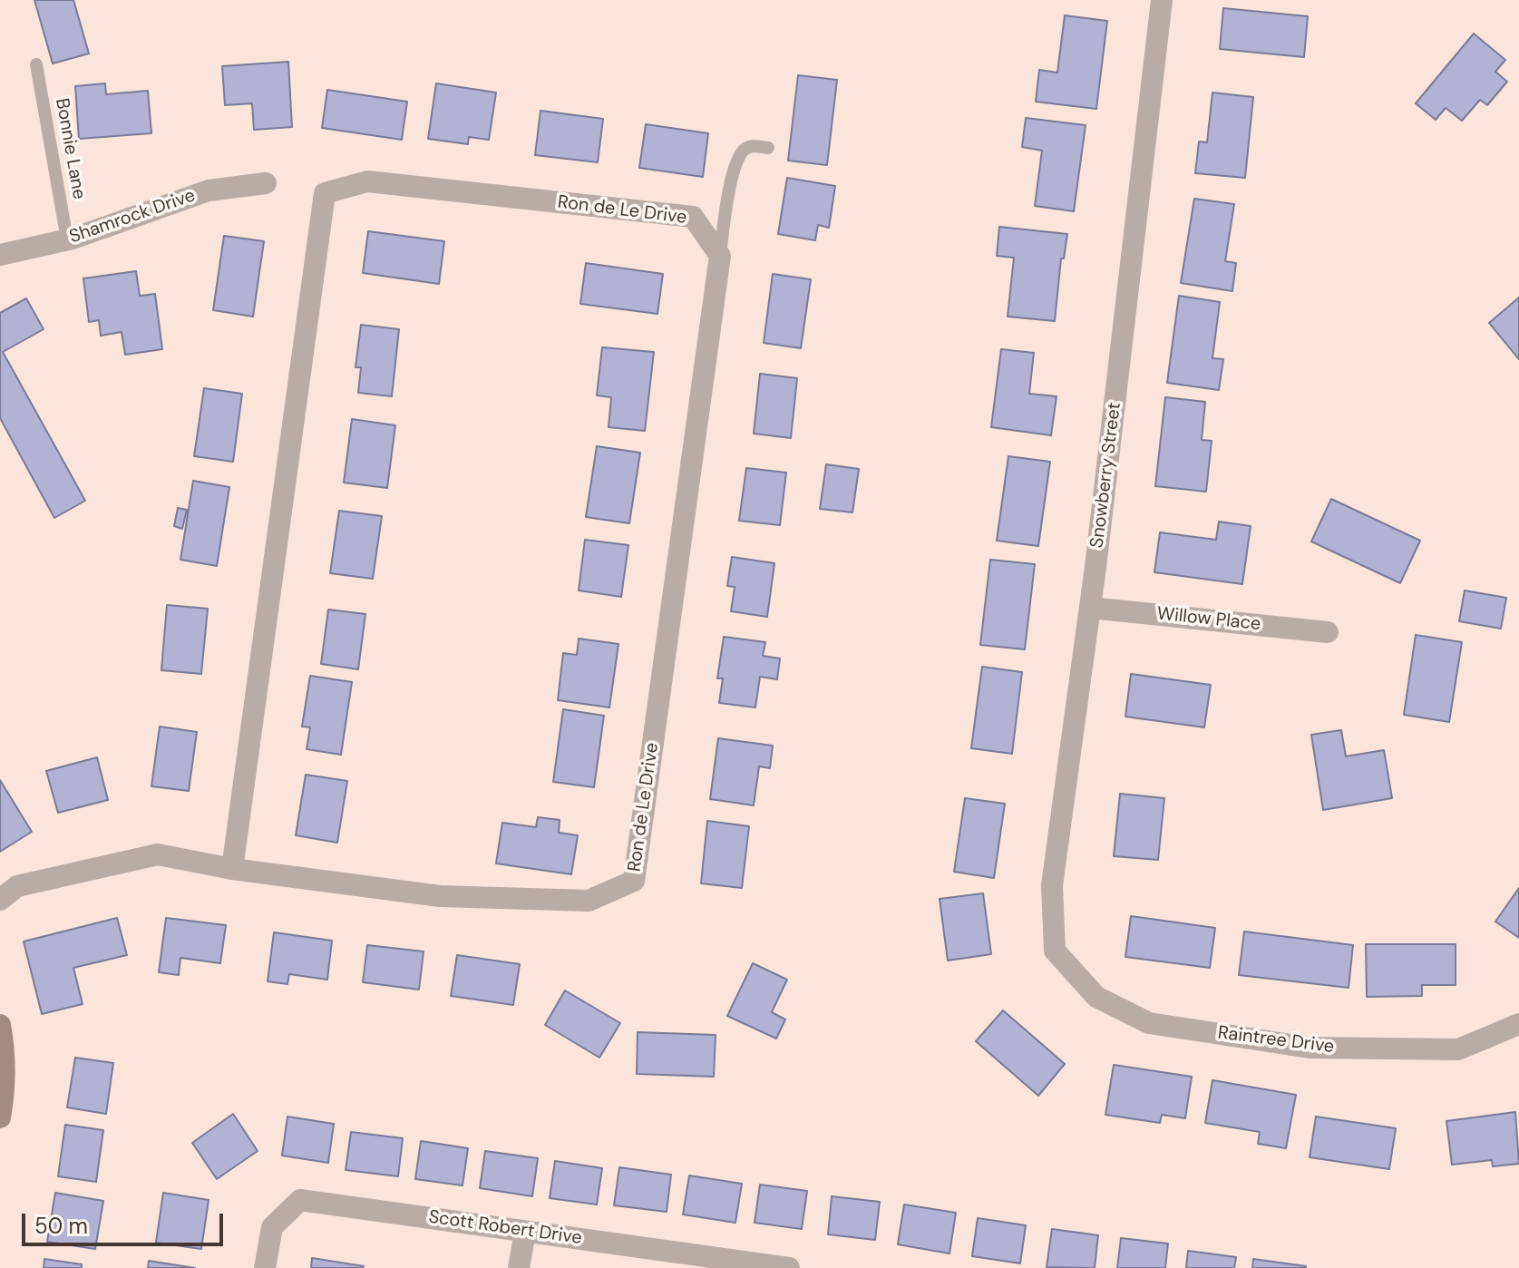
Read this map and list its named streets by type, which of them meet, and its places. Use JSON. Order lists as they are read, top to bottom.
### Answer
{
  "streets": {
    "street": [
      "Ron de Le Drive",
      "Shamrock Drive",
      "Snowberry Street",
      "Willow Place",
      "Raintree Drive",
      "Scott Robert Drive"
    ],
    "lane": ["Bonnie Lane"]
  },
  "crossings": [
    ["Bonnie Lane", "Shamrock Drive"],
    ["Snowberry Street", "Willow Place"],
    ["Snowberry Street", "Raintree Drive"]
  ],
  "scale_bar": "50 m"
}
